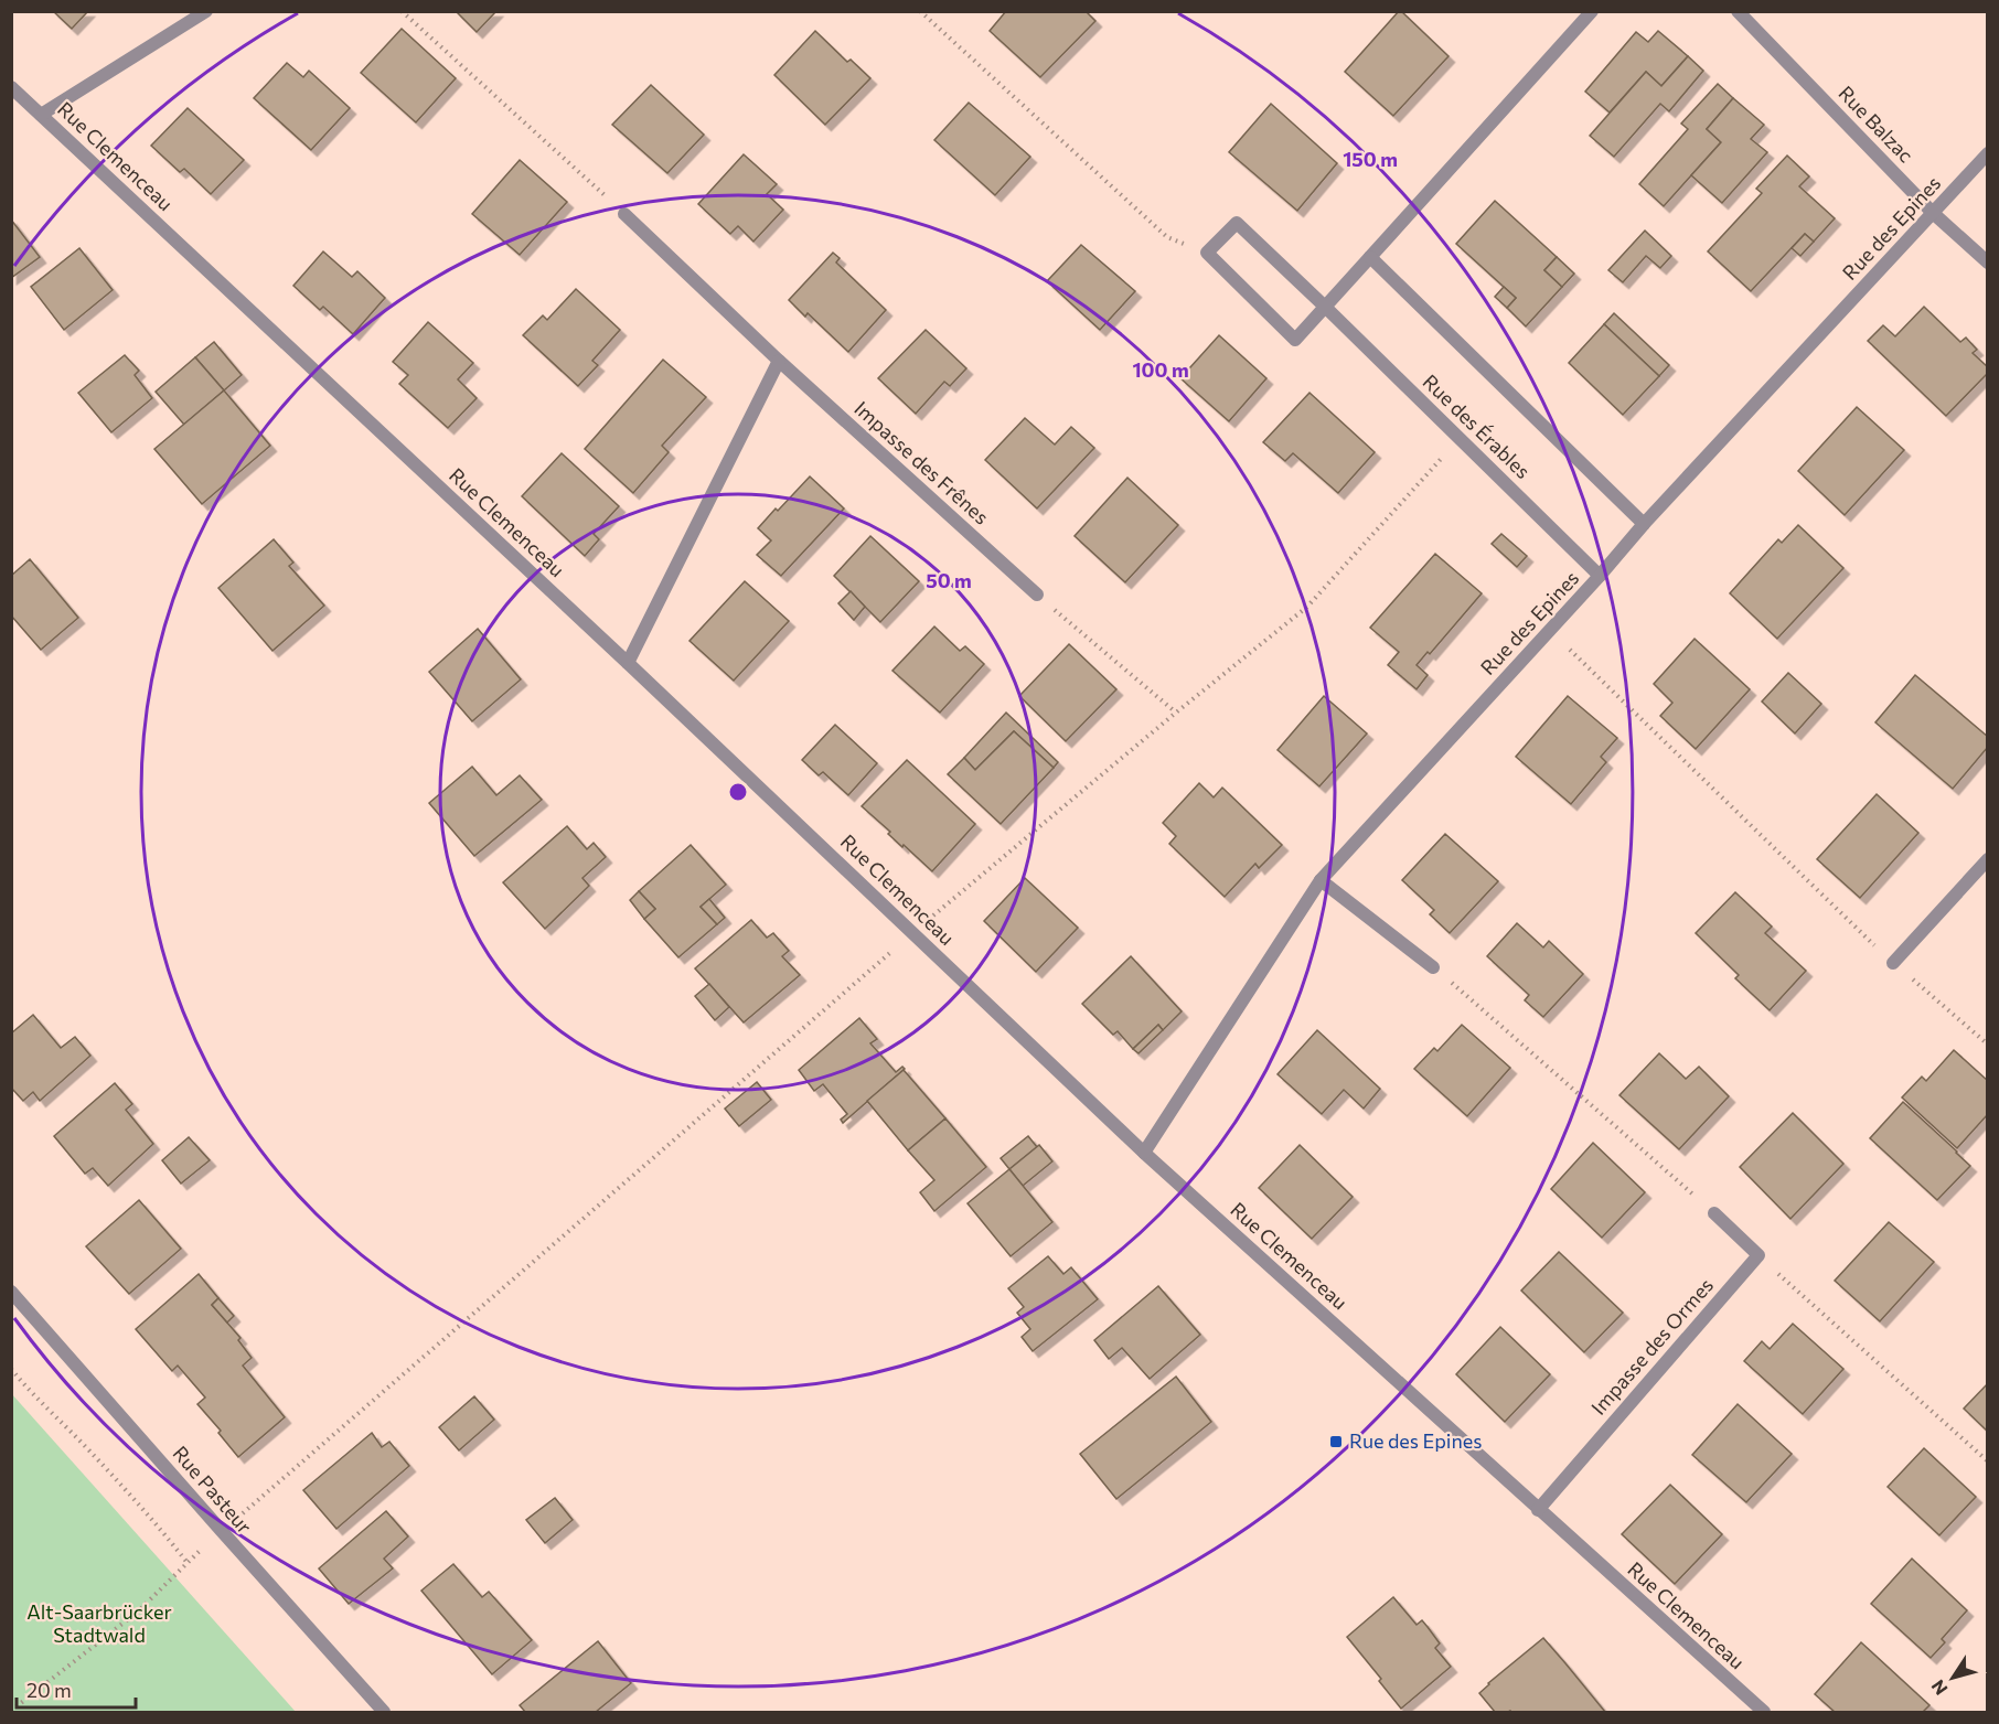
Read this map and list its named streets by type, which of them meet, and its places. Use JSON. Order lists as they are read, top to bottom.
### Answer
{
  "streets": {
    "street": [
      "Rue Balzac",
      "Rue Clemenceau",
      "Rue des Epines",
      "Rue des Érables",
      "Impasse des Frênes",
      "Impasse des Ormes",
      "Rue Pasteur"
    ]
  },
  "crossings": [
    ["Rue Balzac", "Rue des Epines"],
    ["Rue Clemenceau", "Rue des Epines"],
    ["Rue Clemenceau", "Impasse des Ormes"],
    ["Rue des Epines", "Rue des Érables"]
  ],
  "parks": ["Alt-Saarbrücker Stadtwald"],
  "places": {
    "transit": ["Rue des Epines"]
  },
  "scale_bar": "20 m",
  "north": "bottom left",
  "rings": ["150 m", "100 m", "50 m"]
}
